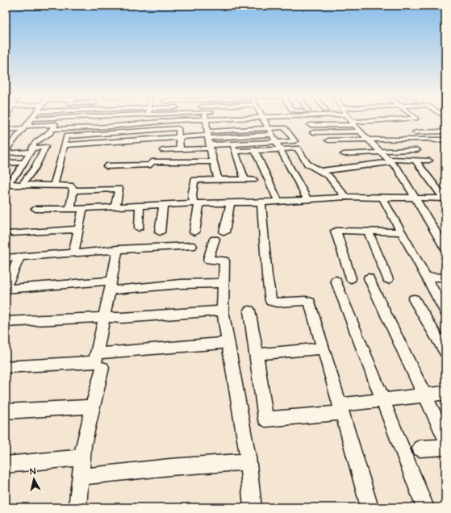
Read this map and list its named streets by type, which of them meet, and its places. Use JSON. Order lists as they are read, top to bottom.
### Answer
{
  "north": "top"
}
